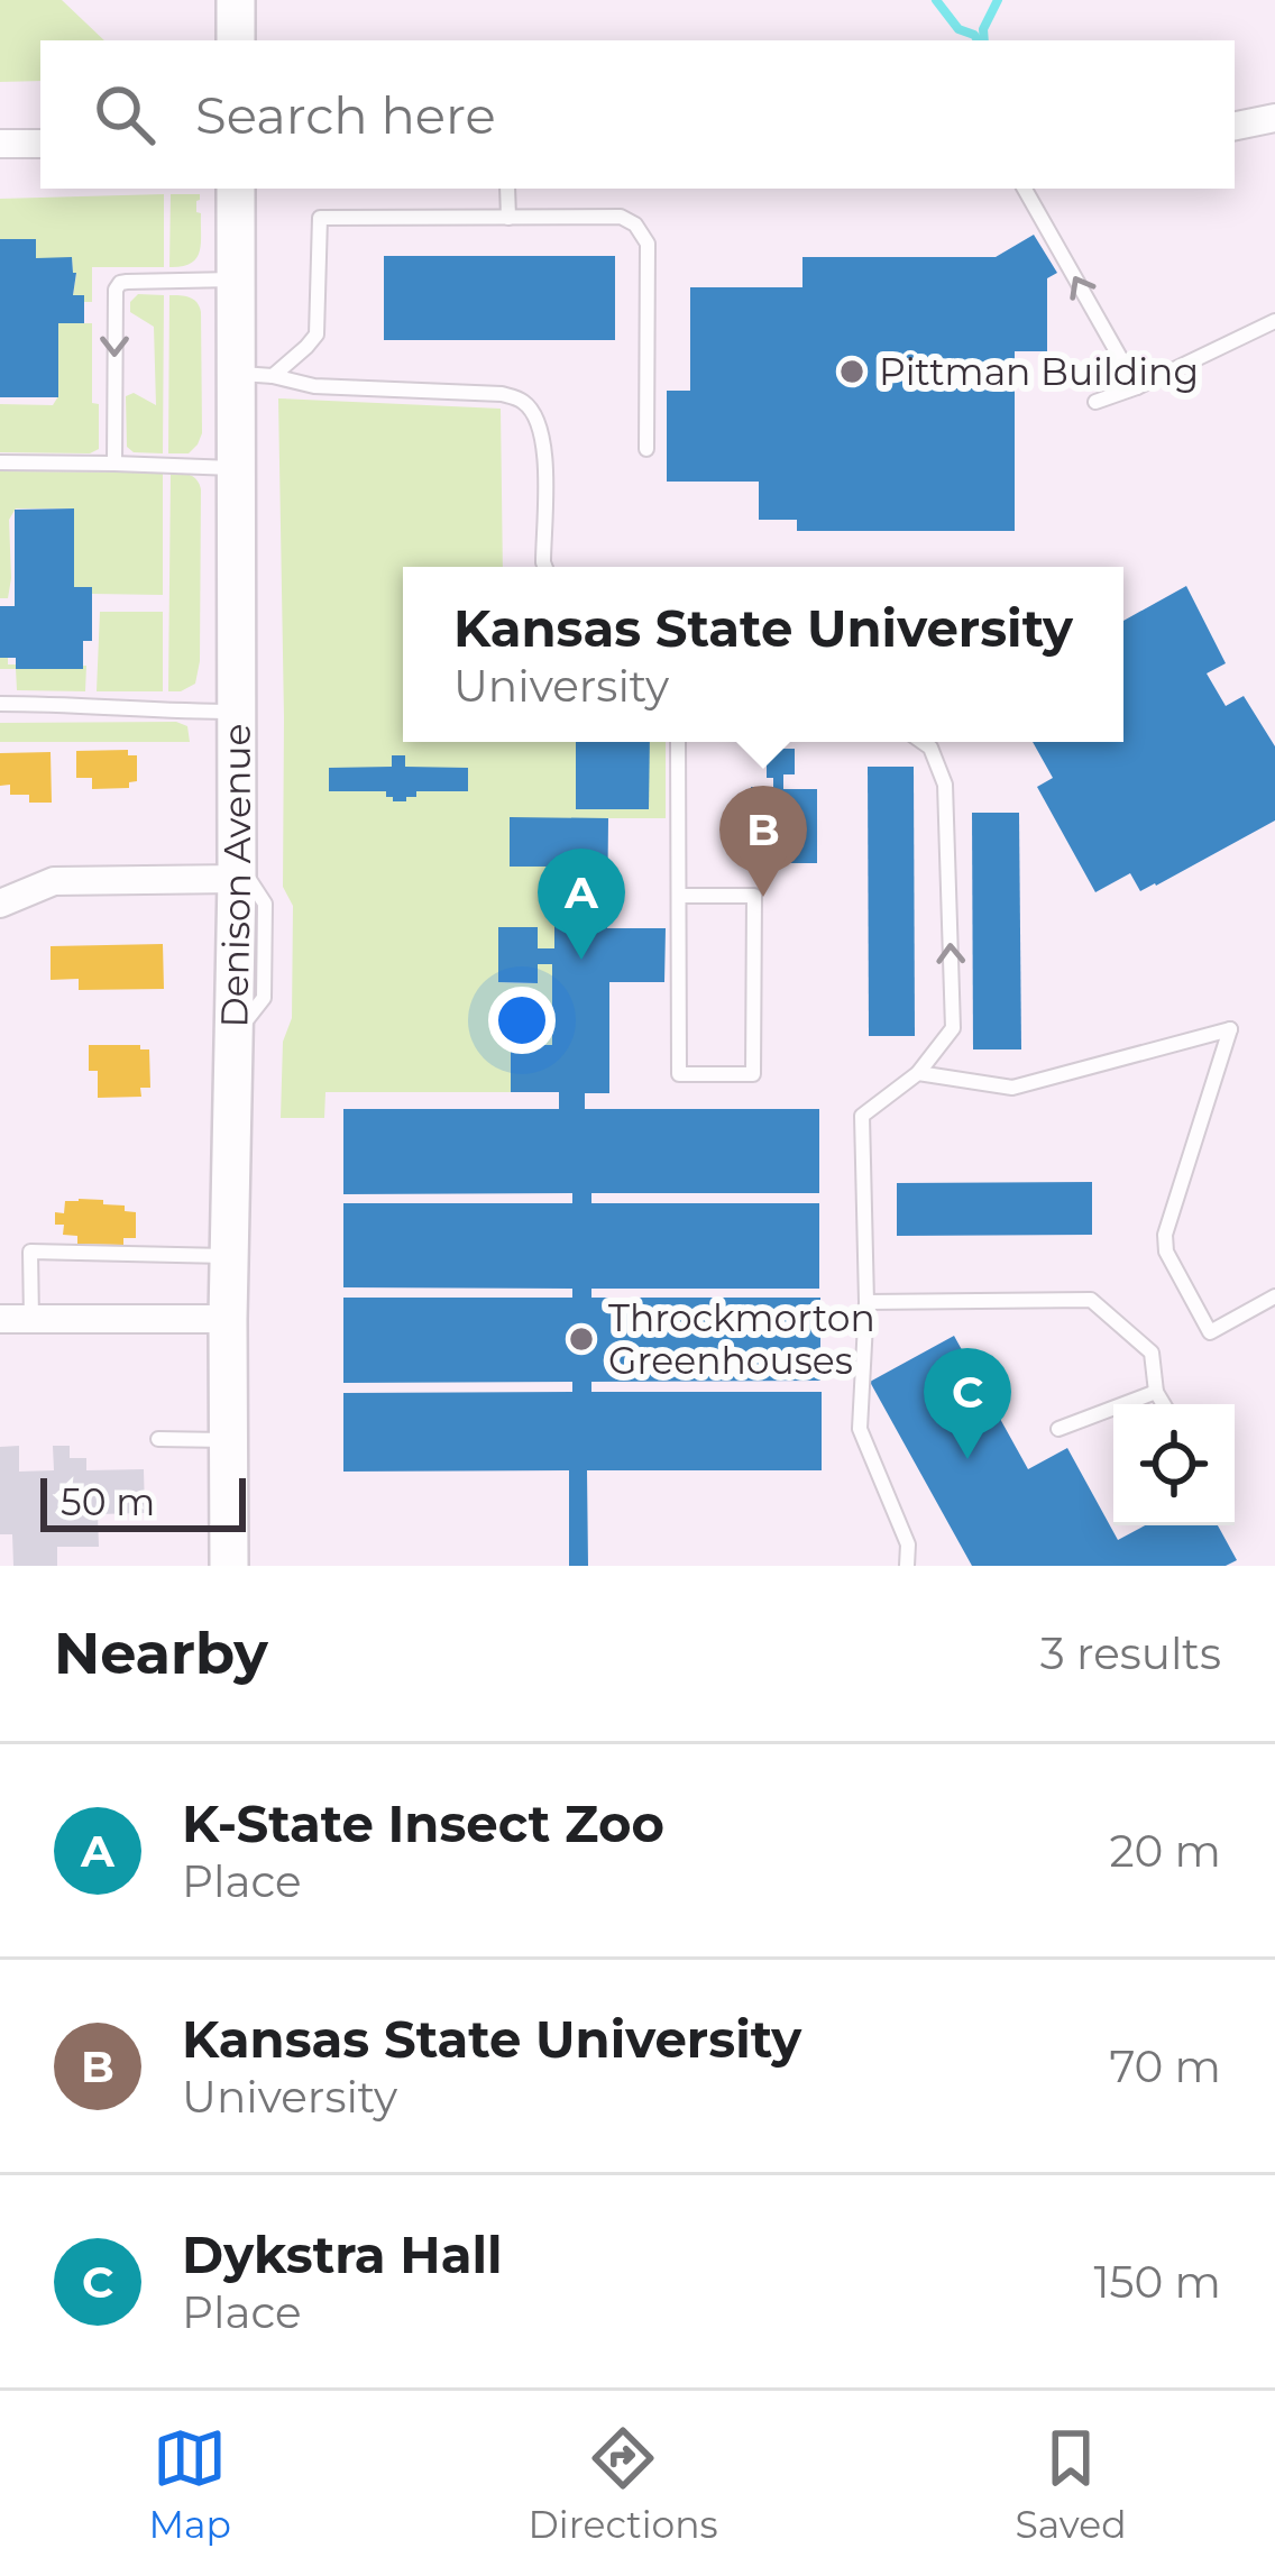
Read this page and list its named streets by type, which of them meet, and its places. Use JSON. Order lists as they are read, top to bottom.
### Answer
{
  "streets": {
    "street": ["Denison Avenue"]
  },
  "places": ["Pittman Building", "Throckmorton Greenhouses"],
  "scale_bar": "50 m",
  "page": {
    "search": "Search here",
    "popup": ["Kansas State University", "University"],
    "pins": ["B", "A", "C"],
    "scale": "50 m",
    "heading": ["Nearby", "3 results"],
    "list": [
      {
        "mark": "A",
        "name": "K-State Insect Zoo",
        "note": "Place",
        "value": "20 m"
      },
      {
        "mark": "B",
        "name": "Kansas State University",
        "note": "University",
        "value": "70 m"
      },
      {
        "mark": "C",
        "name": "Dykstra Hall",
        "note": "Place",
        "value": "150 m"
      }
    ],
    "nav": ["Map", "Directions", "Saved"]
  }
}
